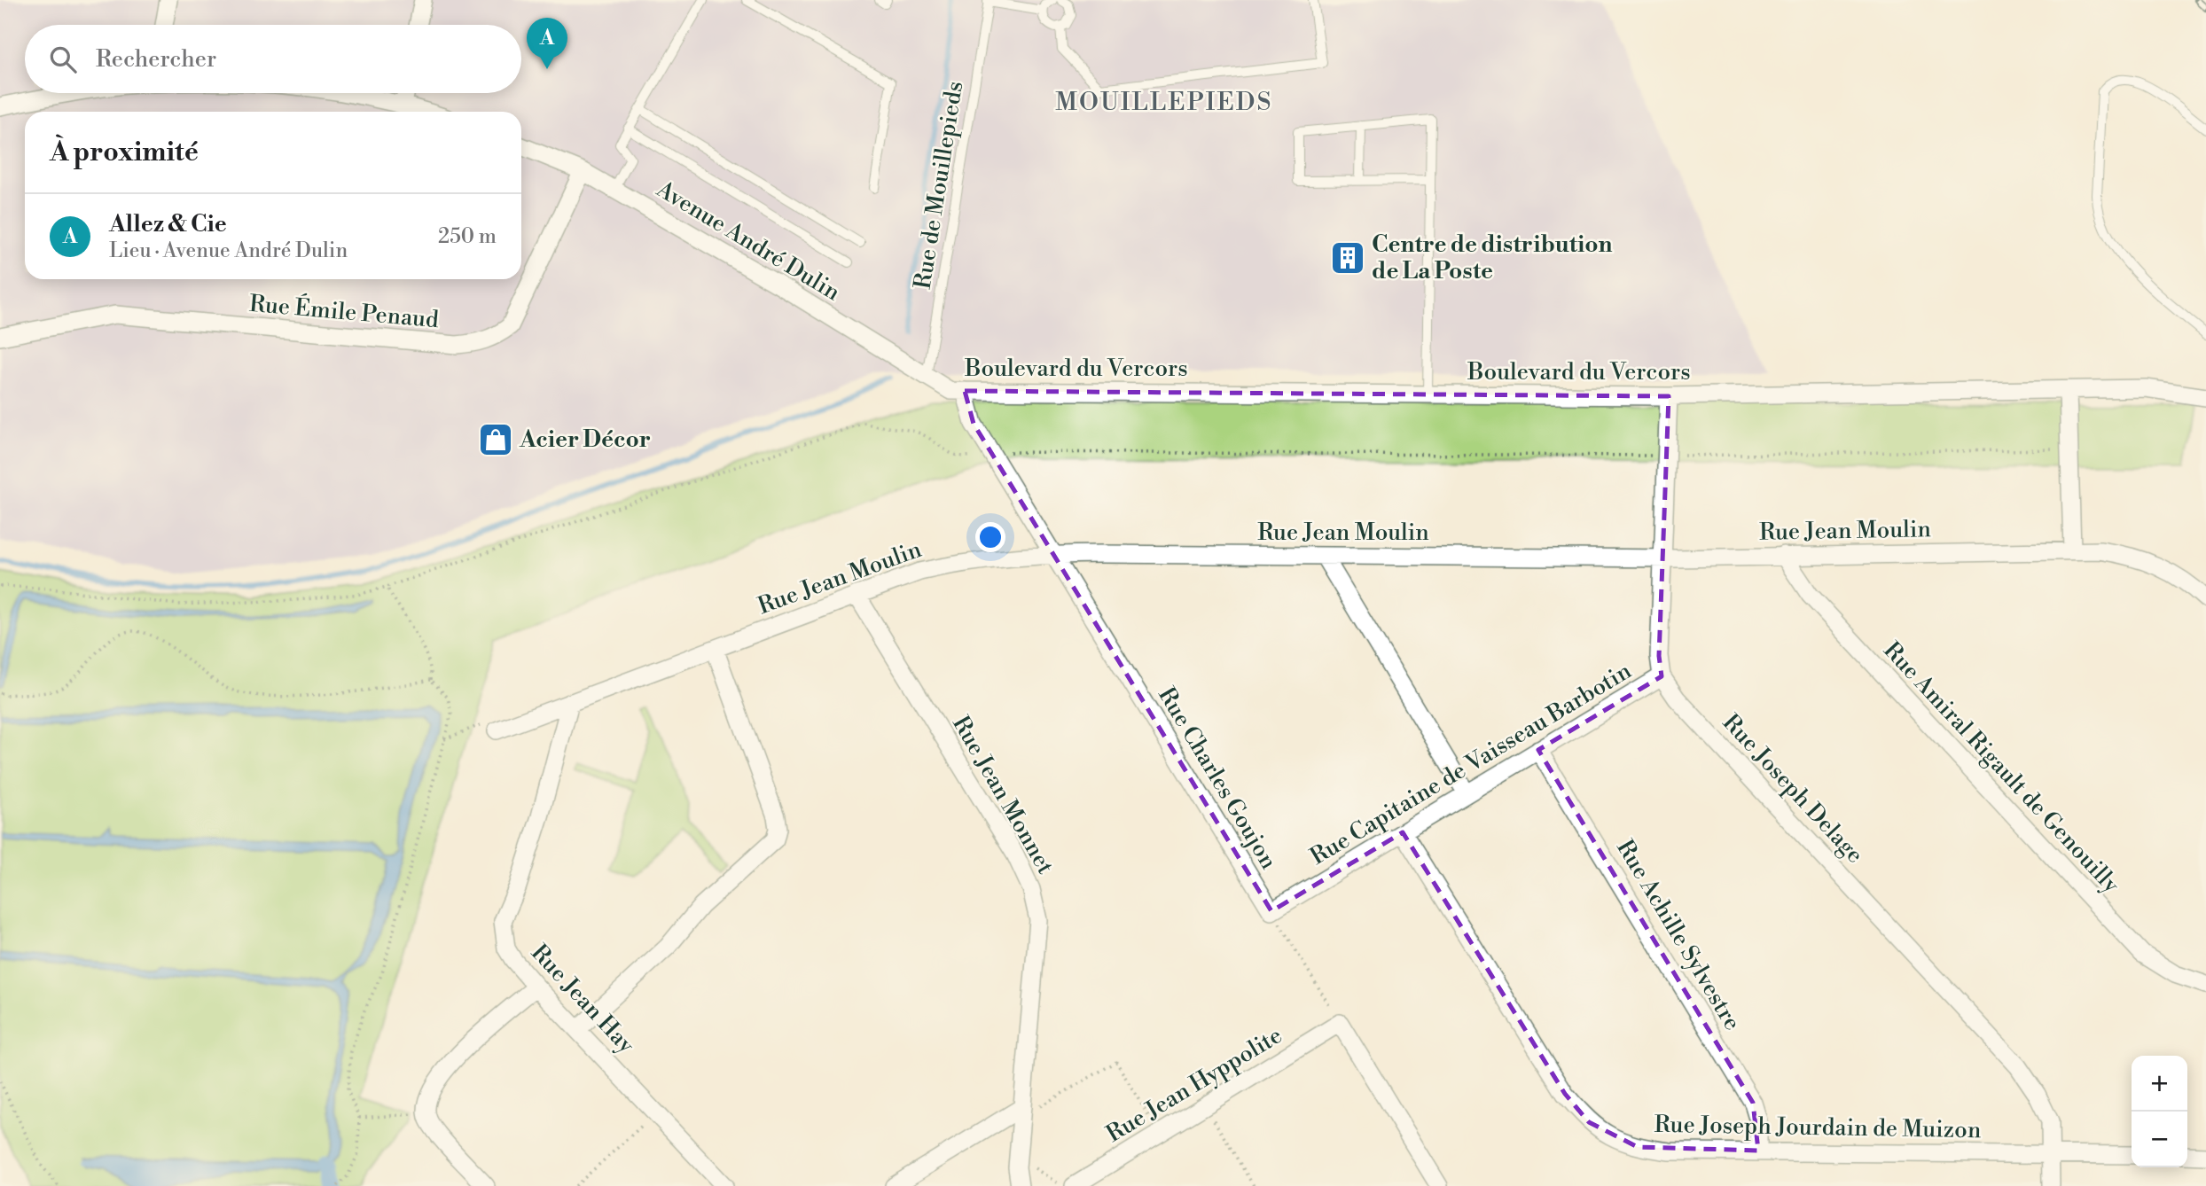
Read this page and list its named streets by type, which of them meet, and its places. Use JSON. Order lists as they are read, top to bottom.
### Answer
{
  "streets": {
    "street": [
      "Avenue André Dulin",
      "Rue Émile Penaud",
      "Boulevard du Vercors",
      "Rue Jean Moulin",
      "Rue Capitaine de Vaisseau Barbotin",
      "Rue Amiral Rigault de Genouilly",
      "Rue Charles Goujon",
      "Rue Joseph Delage",
      "Rue Jean Monnet",
      "Rue Achille Sylvestre",
      "Rue Jean Hay",
      "Rue Jean Hyppolite",
      "Rue Joseph Jourdain de Muizon"
    ],
    "lane": ["Rue de Mouillepieds"]
  },
  "crossings": [
    ["Rue de Mouillepieds", "Avenue André Dulin"],
    ["Avenue André Dulin", "Rue Émile Penaud"],
    ["Avenue André Dulin", "Boulevard du Vercors"],
    ["Avenue André Dulin", "Rue Charles Goujon"],
    ["Boulevard du Vercors", "Rue Charles Goujon"],
    ["Rue Jean Moulin", "Rue Amiral Rigault de Genouilly"],
    ["Rue Jean Moulin", "Rue Charles Goujon"],
    ["Rue Jean Moulin", "Rue Jean Monnet"],
    ["Rue Jean Moulin", "Rue Jean Hay"],
    ["Rue Capitaine de Vaisseau Barbotin", "Rue Charles Goujon"],
    ["Rue Capitaine de Vaisseau Barbotin", "Rue Joseph Delage"],
    ["Rue Capitaine de Vaisseau Barbotin", "Rue Achille Sylvestre"],
    ["Rue Capitaine de Vaisseau Barbotin", "Rue Joseph Jourdain de Muizon"],
    ["Rue Joseph Delage", "Rue Joseph Jourdain de Muizon"],
    ["Rue Achille Sylvestre", "Rue Joseph Jourdain de Muizon"]
  ],
  "districts": ["MOUILLEPIEDS"],
  "places": {
    "building": ["Centre de distribution de La Poste"],
    "shop": ["Acier Décor"]
  },
  "page": {
    "pins": "A",
    "search": "Rechercher",
    "heading": "À proximité",
    "list": [
      {
        "mark": "A",
        "name": "Allez & Cie",
        "note": "Lieu · Avenue André Dulin",
        "value": "250 m"
      }
    ],
    "map_buttons": ["+", "−"]
  }
}
